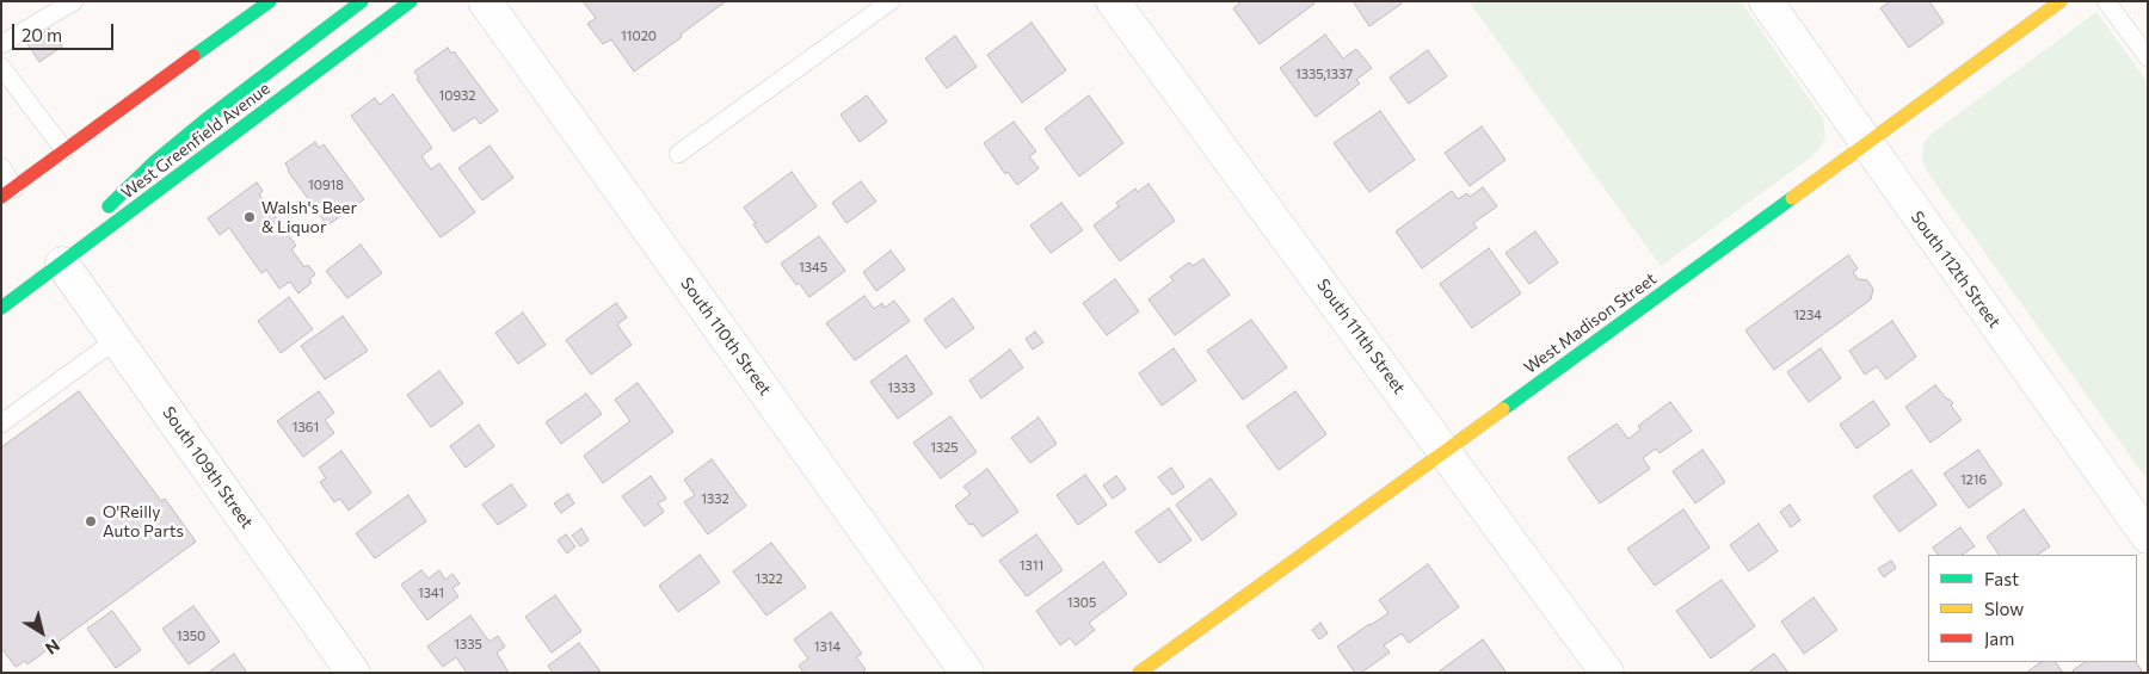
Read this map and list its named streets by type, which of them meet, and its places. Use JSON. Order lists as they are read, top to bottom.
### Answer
{
  "streets": {
    "main road": ["West Greenfield Avenue", "West Madison Street"],
    "street": [
      "South 112th Street",
      "South 110th Street",
      "South 111th Street",
      "South 109th Street"
    ]
  },
  "crossings": [
    ["West Greenfield Avenue", "South 109th Street"],
    ["South 112th Street", "West Madison Street"],
    ["West Madison Street", "South 111th Street"]
  ],
  "places": ["Walsh's Beer & Liquor", "O'Reilly Auto Parts"],
  "house_numbers": [
    "11020",
    "1335,1337",
    "10932",
    "10918",
    "1345",
    "1234",
    "1333",
    "1361",
    "1325",
    "1216",
    "1332",
    "1311",
    "1322",
    "1341",
    "1305",
    "1350",
    "1335",
    "1314"
  ],
  "legend": ["Fast", "Slow", "Jam"],
  "scale_bar": "20 m",
  "north": "bottom right"
}
